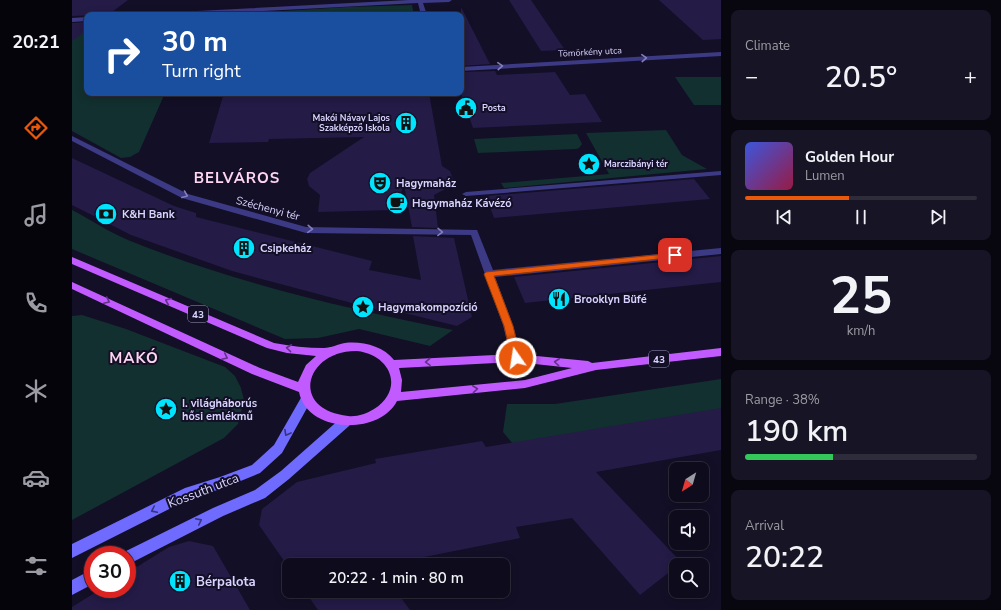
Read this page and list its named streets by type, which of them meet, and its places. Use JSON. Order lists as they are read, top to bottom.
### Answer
{
  "streets": {
    "main road": ["43", "Kossuth utca"],
    "street": ["Tömörkény utca", "Széchenyi tér"]
  },
  "crossings": [
    ["43", "Kossuth utca"]
  ],
  "one_way": ["Tömörkény utca", "Széchenyi tér"],
  "districts": ["BELVÁROS", "MAKÓ"],
  "places": {
    "public building": ["Posta"],
    "building": ["Makói Návay Lajos Szakképző Iskola", "Csipkeház", "Bérpalota"],
    "place": ["Marczibányi tér", "Hagymakompozíció", "I. világháborús hősi emlékmű"],
    "theatre": ["Hagymaház"],
    "cafe": ["Hagymaház Kávézó"],
    "bank": ["K&H Bank"],
    "restaurant": ["Brooklyn Büfé"]
  },
  "north": "bottom left",
  "page": {
    "tabs": "20:21",
    "tile": [
      "Climate",
      ["25", "km/h"],
      ["Range · 38%", "190 km"],
      ["Arrival", "20:22"]
    ],
    "turn": ["30 m", "Turn right"],
    "heat": ["−", "20.5°", "+"],
    "song": ["Golden Hour", "Lumen"],
    "limit": "30",
    "trip": "20:22 · 1 min · 80 m"
  }
}
